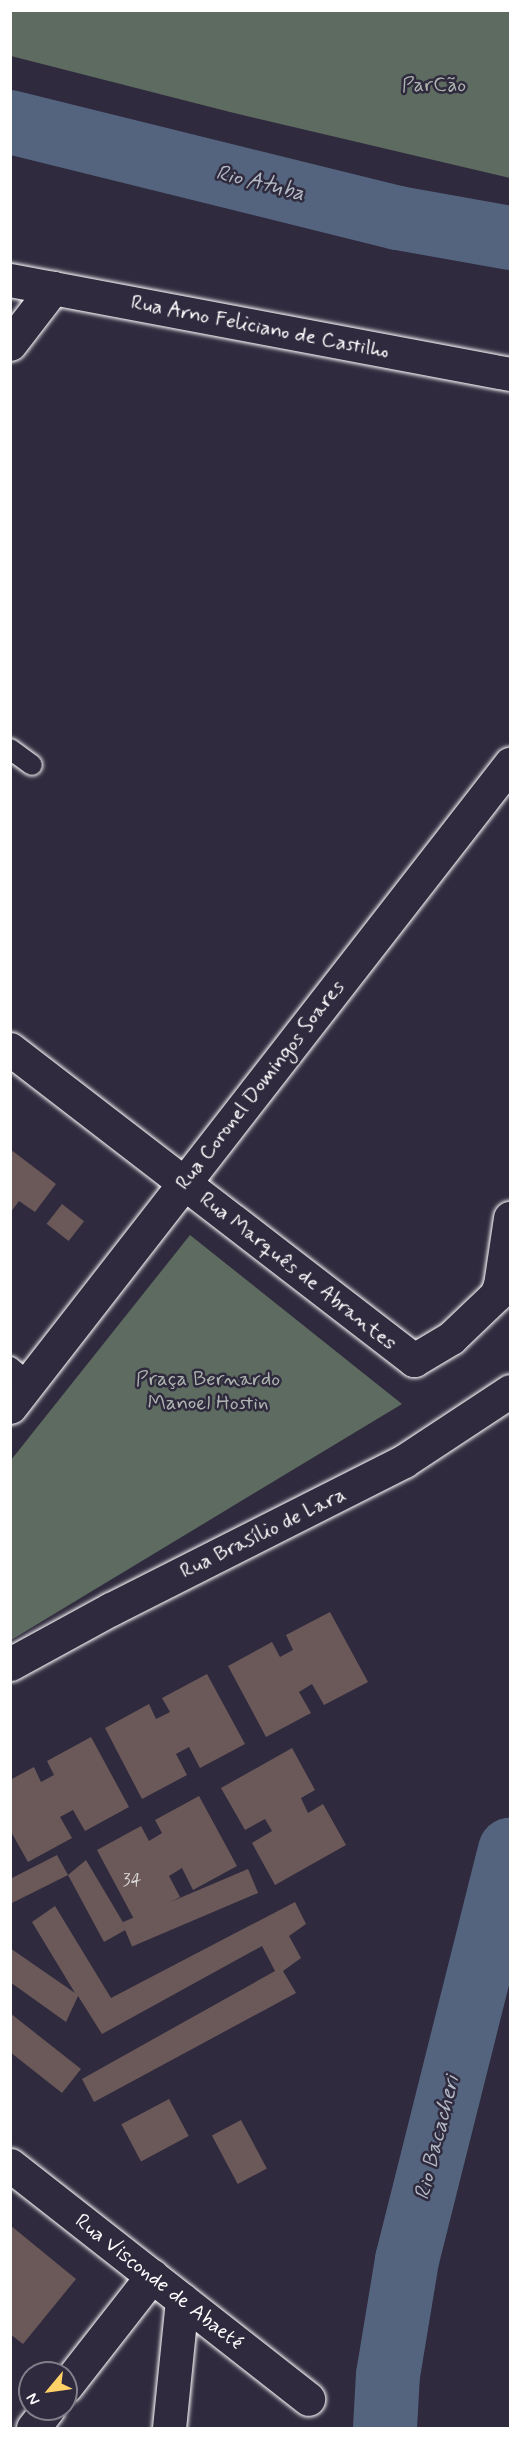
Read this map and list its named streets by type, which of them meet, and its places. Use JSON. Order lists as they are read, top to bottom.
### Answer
{
  "streets": {
    "street": [
      "Rua Arno Feliciano de Castilho",
      "Rua Coronel Domingos Soares",
      "Rua Marquês de Abrantes",
      "Rua Brasílio de Lara",
      "Rua Visconde de Abaeté"
    ]
  },
  "crossings": [
    ["Rua Coronel Domingos Soares", "Rua Marquês de Abrantes"]
  ],
  "water": ["Rio Atuba", "Rio Bacacheri"],
  "parks": ["ParCão", "Praça Bernardo Manoel Hostin"],
  "house_numbers": ["34"],
  "north": "bottom left"
}
